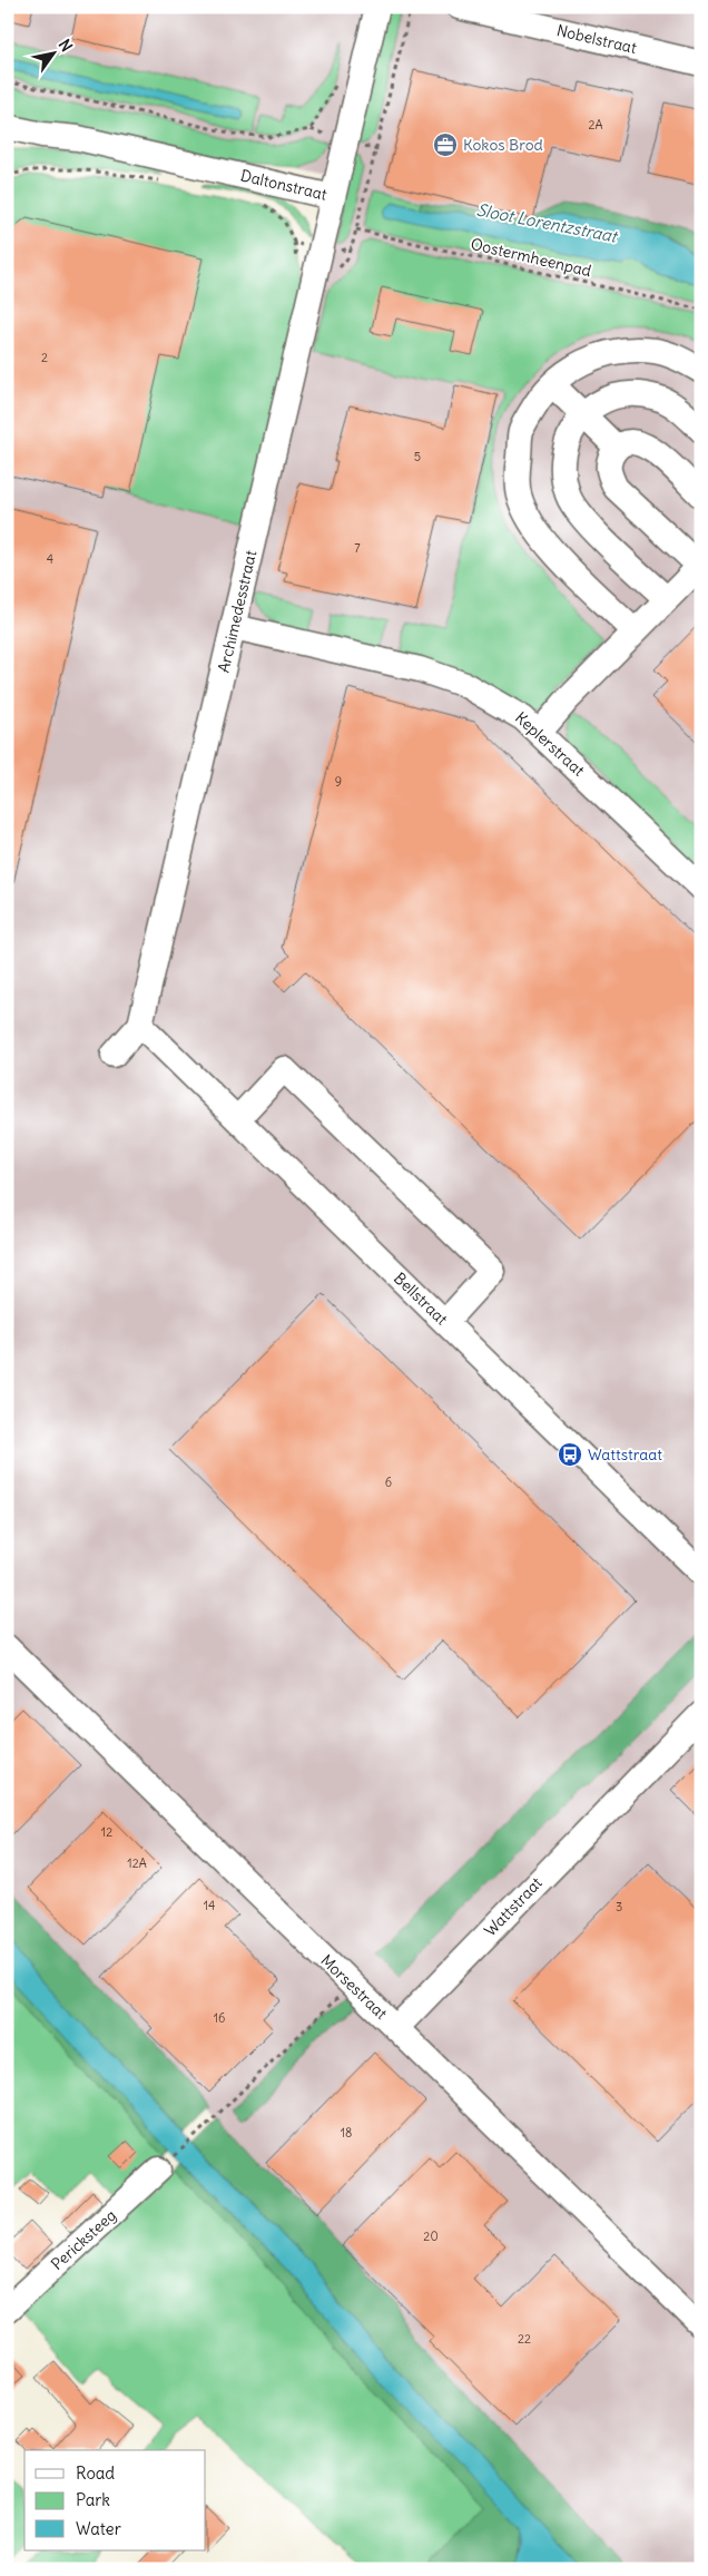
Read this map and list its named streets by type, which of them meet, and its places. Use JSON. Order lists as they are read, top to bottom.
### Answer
{
  "streets": {
    "street": [
      "Nobelstraat",
      "Daltonstraat",
      "Archimedesstraat",
      "Keplerstraat",
      "Bellstraat",
      "Wattstraat",
      "Morsestraat",
      "Pericksteeg"
    ],
    "path": ["Oostermheenpad"]
  },
  "crossings": [
    ["Daltonstraat", "Archimedesstraat"],
    ["Archimedesstraat", "Keplerstraat"],
    ["Archimedesstraat", "Bellstraat"],
    ["Wattstraat", "Morsestraat"]
  ],
  "water": ["Sloot Lorentzstraat"],
  "places": {
    "office": ["Kokos Brod"],
    "bus stop": ["Wattstraat"]
  },
  "house_numbers": [
    "2A",
    "2",
    "5",
    "7",
    "4",
    "9",
    "6",
    "12",
    "12A",
    "14",
    "3",
    "16",
    "18",
    "20",
    "22"
  ],
  "legend": ["Road", "Park", "Water"],
  "north": "top right"
}
